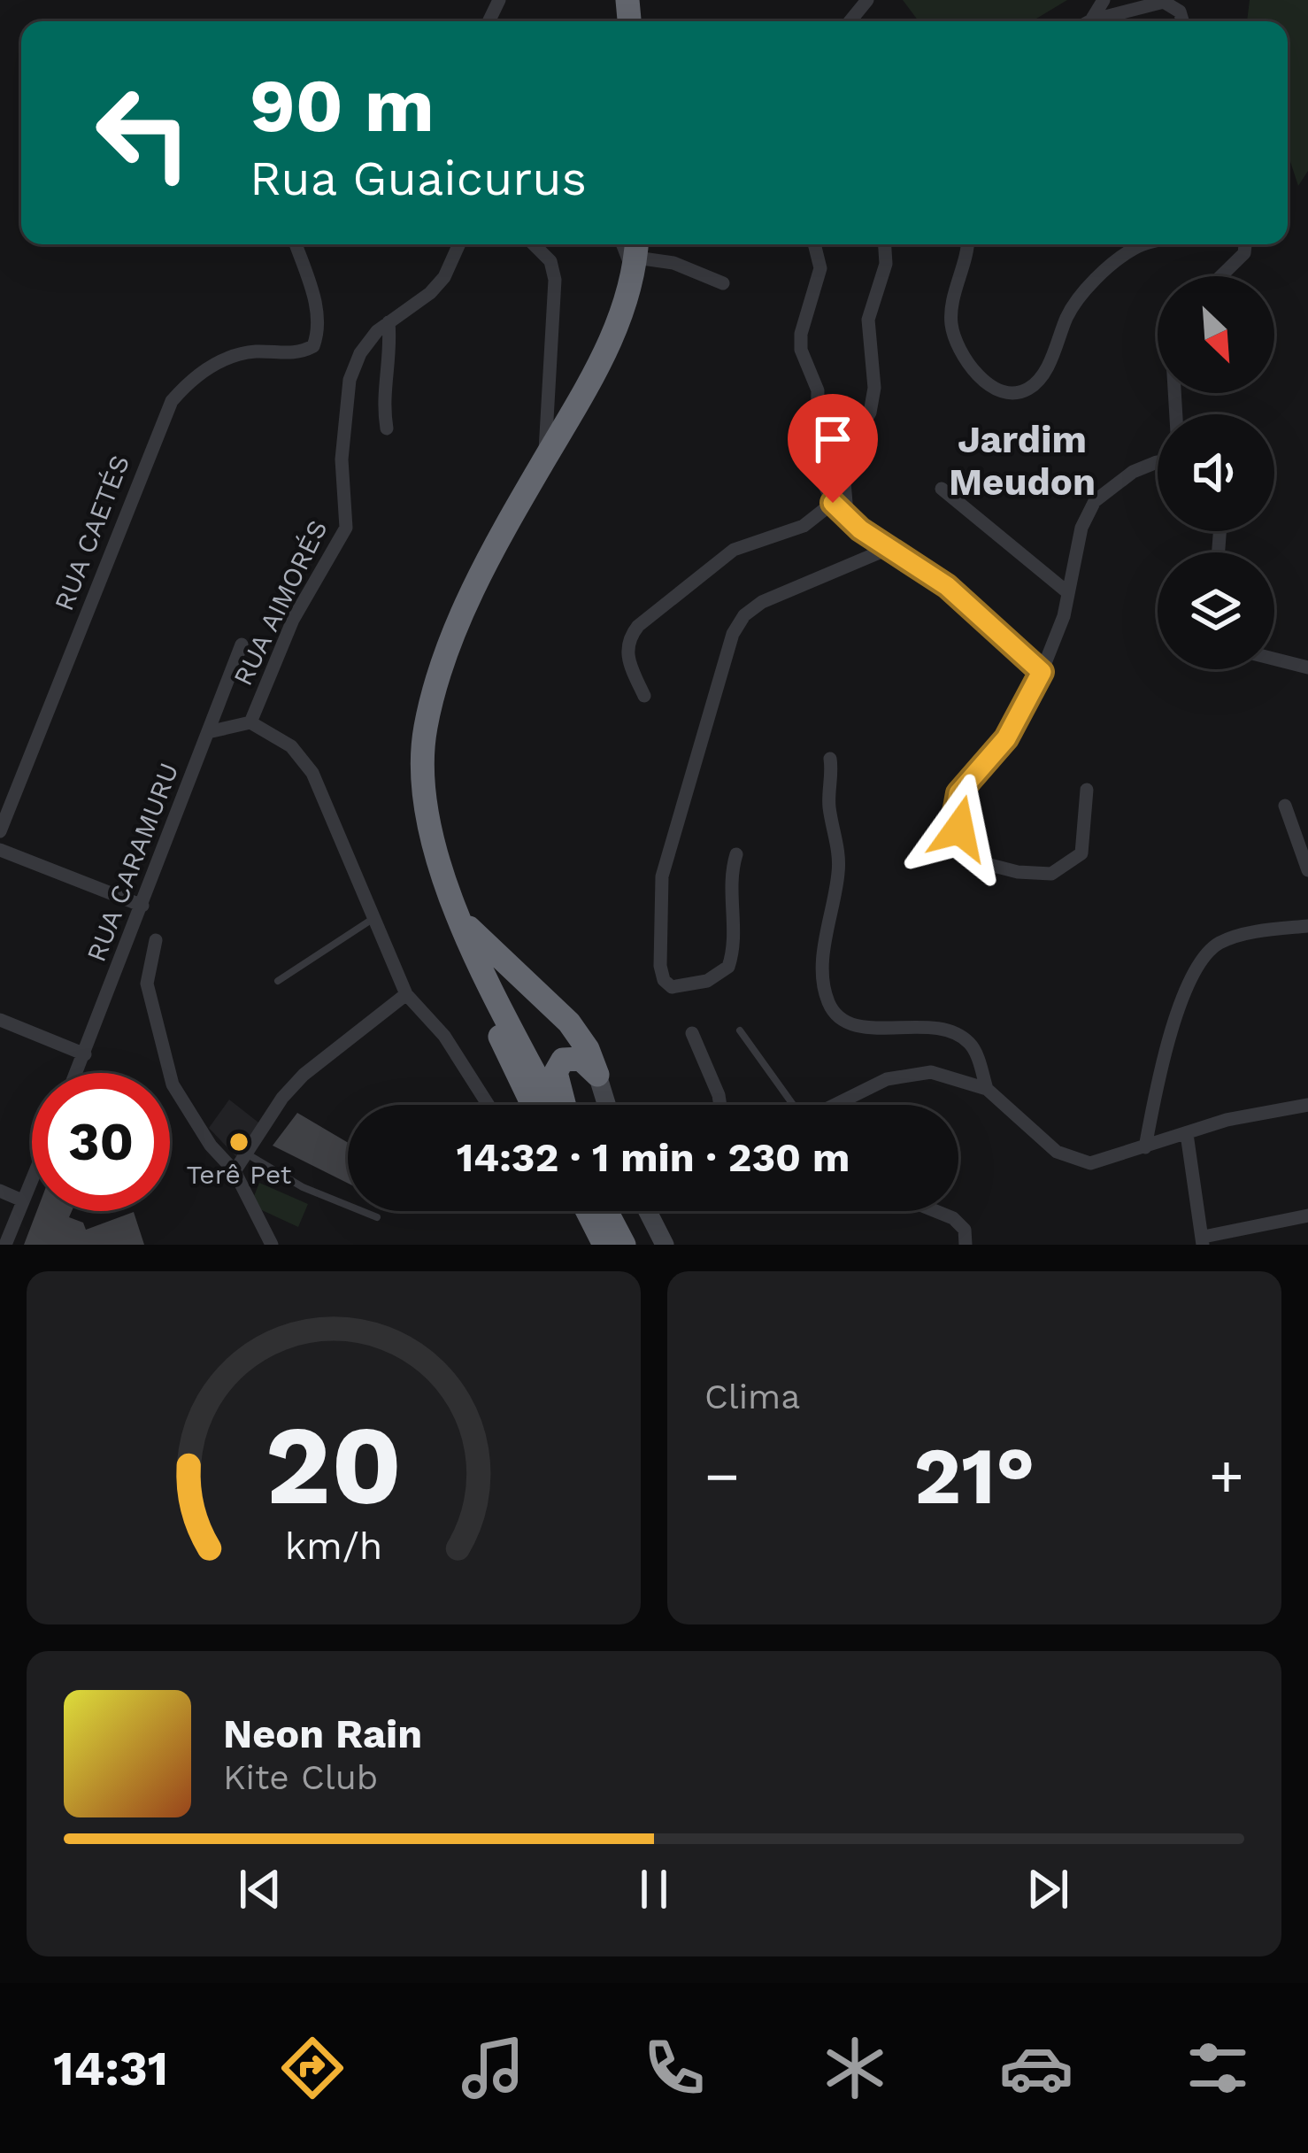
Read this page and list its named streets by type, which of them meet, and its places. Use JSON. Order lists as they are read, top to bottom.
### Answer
{
  "streets": {
    "street": ["RUA CAETÉS", "RUA AIMORÉS", "RUA CARAMURU"]
  },
  "districts": ["Jardim Meudon"],
  "places": ["Terê Pet"],
  "north": "bottom right",
  "page": {
    "turn": ["90 m", "Rua Guaicurus"],
    "limit": "30",
    "trip": "14:32 · 1 min · 230 m",
    "tile": "Clima",
    "heat": ["−", "21°", "+"],
    "song": ["Neon Rain", "Kite Club"],
    "tabs": "14:31",
    "gauge": ["20", "km/h"]
  }
}
